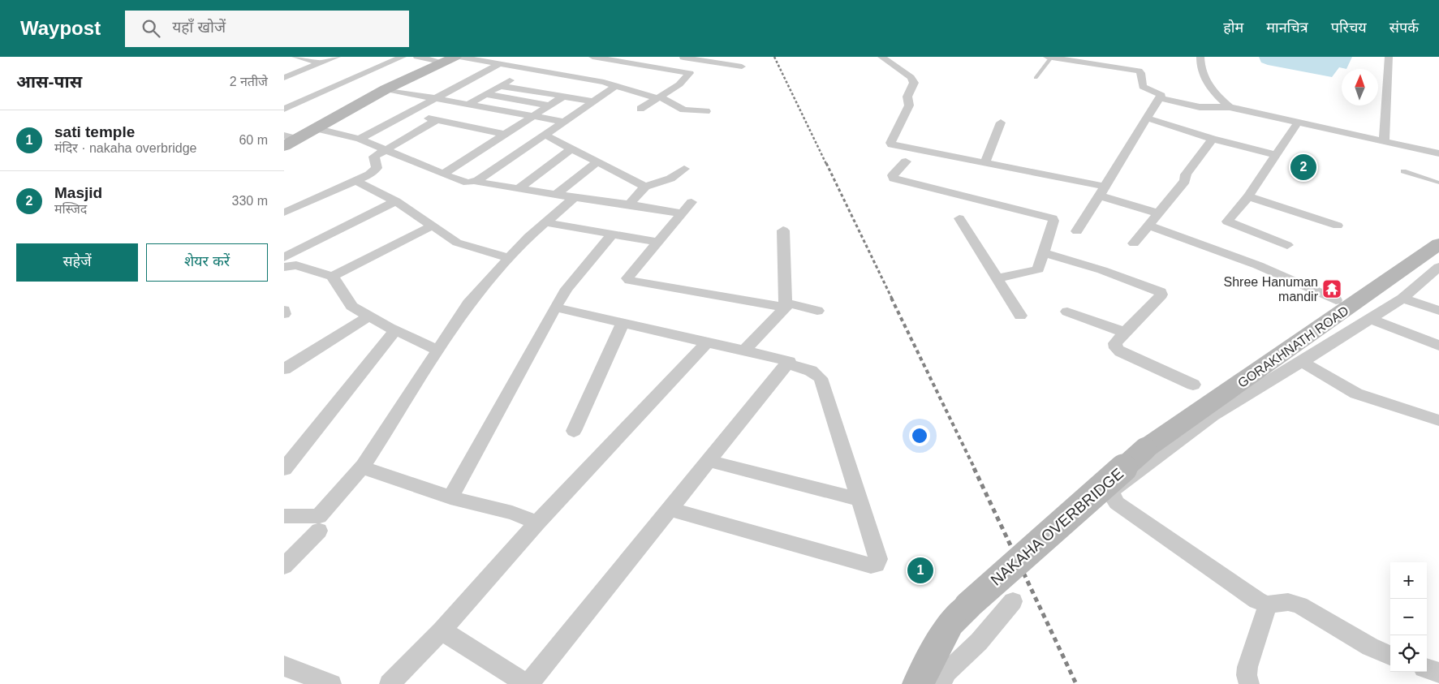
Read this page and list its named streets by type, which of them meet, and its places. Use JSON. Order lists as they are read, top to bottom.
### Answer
{
  "streets": {
    "street": ["GORAKHNATH ROAD", "NAKAHA OVERBRIDGE"]
  },
  "crossings": [
    ["GORAKHNATH ROAD", "NAKAHA OVERBRIDGE"]
  ],
  "places": {
    "temple": ["Shree Hanuman mandir"]
  },
  "north": "top",
  "page": {
    "header": "Waypost",
    "search": "यहाँ खोजें",
    "nav": [
      "होम",
      "मानचित्र",
      "परिचय",
      "संपर्क"
    ],
    "heading": ["आस-पास", "2 नतीजे"],
    "list": [
      {
        "mark": "1",
        "name": "sati temple",
        "note": "मंदिर · nakaha overbridge",
        "value": "60 m"
      },
      {
        "mark": "2",
        "name": "Masjid",
        "note": "मस्जिद",
        "value": "330 m"
      }
    ],
    "pins": ["2", "1"],
    "buttons": ["सहेजें", "शेयर करें"],
    "map_buttons": ["+", "−"]
  }
}
